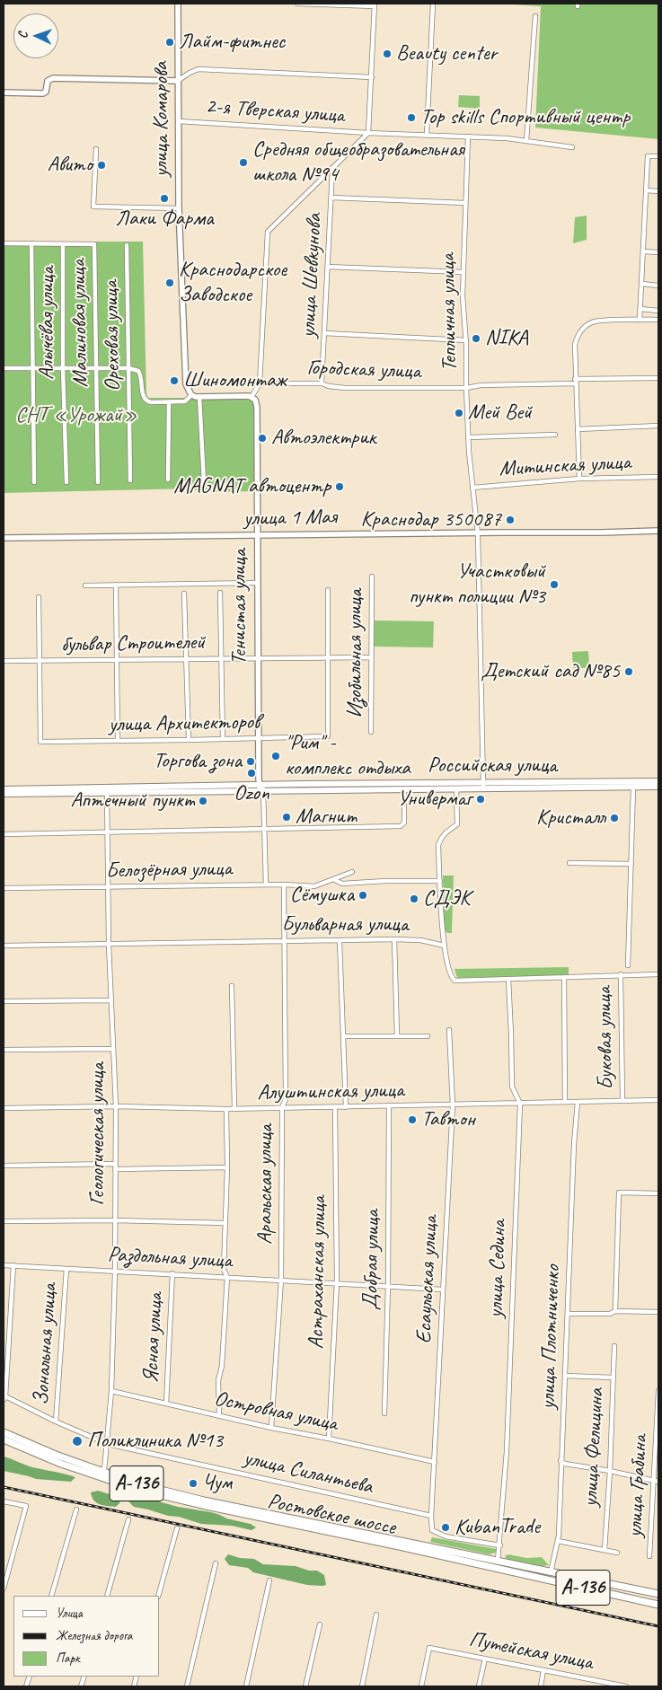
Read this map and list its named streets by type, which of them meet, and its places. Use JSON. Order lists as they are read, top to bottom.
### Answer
{
  "streets": {
    "highway": ["А-136", "Ростовское шоссе"],
    "main road": ["Российская улица"],
    "street": [
      "2-я Тверская улица",
      "улица Комарова",
      "улица Шевкунова",
      "Тепличная улица",
      "Алычёвая улица",
      "Малиновая улица",
      "Ореховая улица",
      "Городская улица",
      "Митинская улица",
      "улица 1 Мая",
      "Тенистая улица",
      "бульвар Строителей",
      "Изобильная улица",
      "улица Архитекторов",
      "Белозёрная улица",
      "Бульварная улица",
      "Буковая улица",
      "Алуштинская улица",
      "Геологическая улица",
      "Аральская улица",
      "Раздольная улица",
      "Добрая улица",
      "улица Седина",
      "Астраханская улица",
      "Есаульская улица",
      "улица Плотниченко",
      "Ясная улица",
      "Зональная улица",
      "Островная улица",
      "улица Фелицина",
      "улица Силантьева",
      "улица Грабина",
      "Путейская улица"
    ]
  },
  "crossings": [
    ["2-я Тверская улица", "улица Комарова"],
    ["2-я Тверская улица", "Тепличная улица"],
    ["улица Шевкунова", "Городская улица"],
    ["Тепличная улица", "Городская улица"],
    ["Тепличная улица", "Митинская улица"],
    ["Тепличная улица", "улица 1 Мая"],
    ["Тепличная улица", "Российская улица"],
    ["Алычёвая улица", "Малиновая улица"],
    ["улица 1 Мая", "Тенистая улица"],
    ["Тенистая улица", "бульвар Строителей"],
    ["Тенистая улица", "улица Архитекторов"],
    ["Тенистая улица", "Российская улица"],
    ["бульвар Строителей", "Изобильная улица"],
    ["бульвар Строителей", "улица Архитекторов"],
    ["Российская улица", "Буковая улица"],
    ["Российская улица", "Геологическая улица"],
    ["Белозёрная улица", "Геологическая улица"],
    ["Белозёрная улица", "Аральская улица"],
    ["Бульварная улица", "Геологическая улица"],
    ["Бульварная улица", "Аральская улица"],
    ["Буковая улица", "Алуштинская улица"],
    ["Алуштинская улица", "Геологическая улица"],
    ["Алуштинская улица", "Аральская улица"],
    ["Алуштинская улица", "Добрая улица"],
    ["Алуштинская улица", "улица Седина"],
    ["Алуштинская улица", "Астраханская улица"],
    ["Алуштинская улица", "Есаульская улица"],
    ["Алуштинская улица", "улица Плотниченко"],
    ["Геологическая улица", "Раздольная улица"],
    ["Геологическая улица", "Островная улица"],
    ["Геологическая улица", "улица Силантьева"],
    ["Геологическая улица", "Ростовское шоссе"],
    ["Аральская улица", "Раздольная улица"],
    ["Аральская улица", "Островная улица"],
    ["Раздольная улица", "Добрая улица"],
    ["Раздольная улица", "Астраханская улица"],
    ["Раздольная улица", "Есаульская улица"],
    ["Раздольная улица", "Ясная улица"],
    ["Раздольная улица", "Зональная улица"],
    ["улица Седина", "Есаульская улица"],
    ["улица Седина", "Ростовское шоссе"],
    ["Астраханская улица", "Островная улица"],
    ["Есаульская улица", "Островная улица"],
    ["Есаульская улица", "улица Силантьева"],
    ["улица Плотниченко", "Ростовское шоссе"],
    ["Ясная улица", "Островная улица"],
    ["Зональная улица", "улица Силантьева"],
    ["А-136", "Ростовское шоссе"]
  ],
  "parks": ["СНТ «Урожай»"],
  "places": [
    "Лайм-фитнес",
    "Beauty center",
    "Top skills Спортивный центр",
    "Средняя общеобразовательная школа №94",
    "Авито",
    "Лаки Фарма",
    "Краснодарское Заводское",
    "NIKA",
    "Шиномонтаж",
    "Мей Вей",
    "Автоэлектрик",
    "MAGNAT автоцентр",
    "Краснодар 350087",
    "Участковый пункт полиции №3",
    "Детский сад №85",
    "\"Рим\" - комплекс отдыха",
    "Торгова зона",
    "Ozon",
    "Универмаг",
    "Аптечный пункт",
    "Магнит",
    "Кристалл",
    "Сёмушка",
    "СДЭК",
    "Тавтон",
    "Поликлиника №13",
    "Чум",
    "KubanTrade"
  ],
  "legend": ["Улица", "Железная дорога", "Парк"],
  "north": "left"
}
